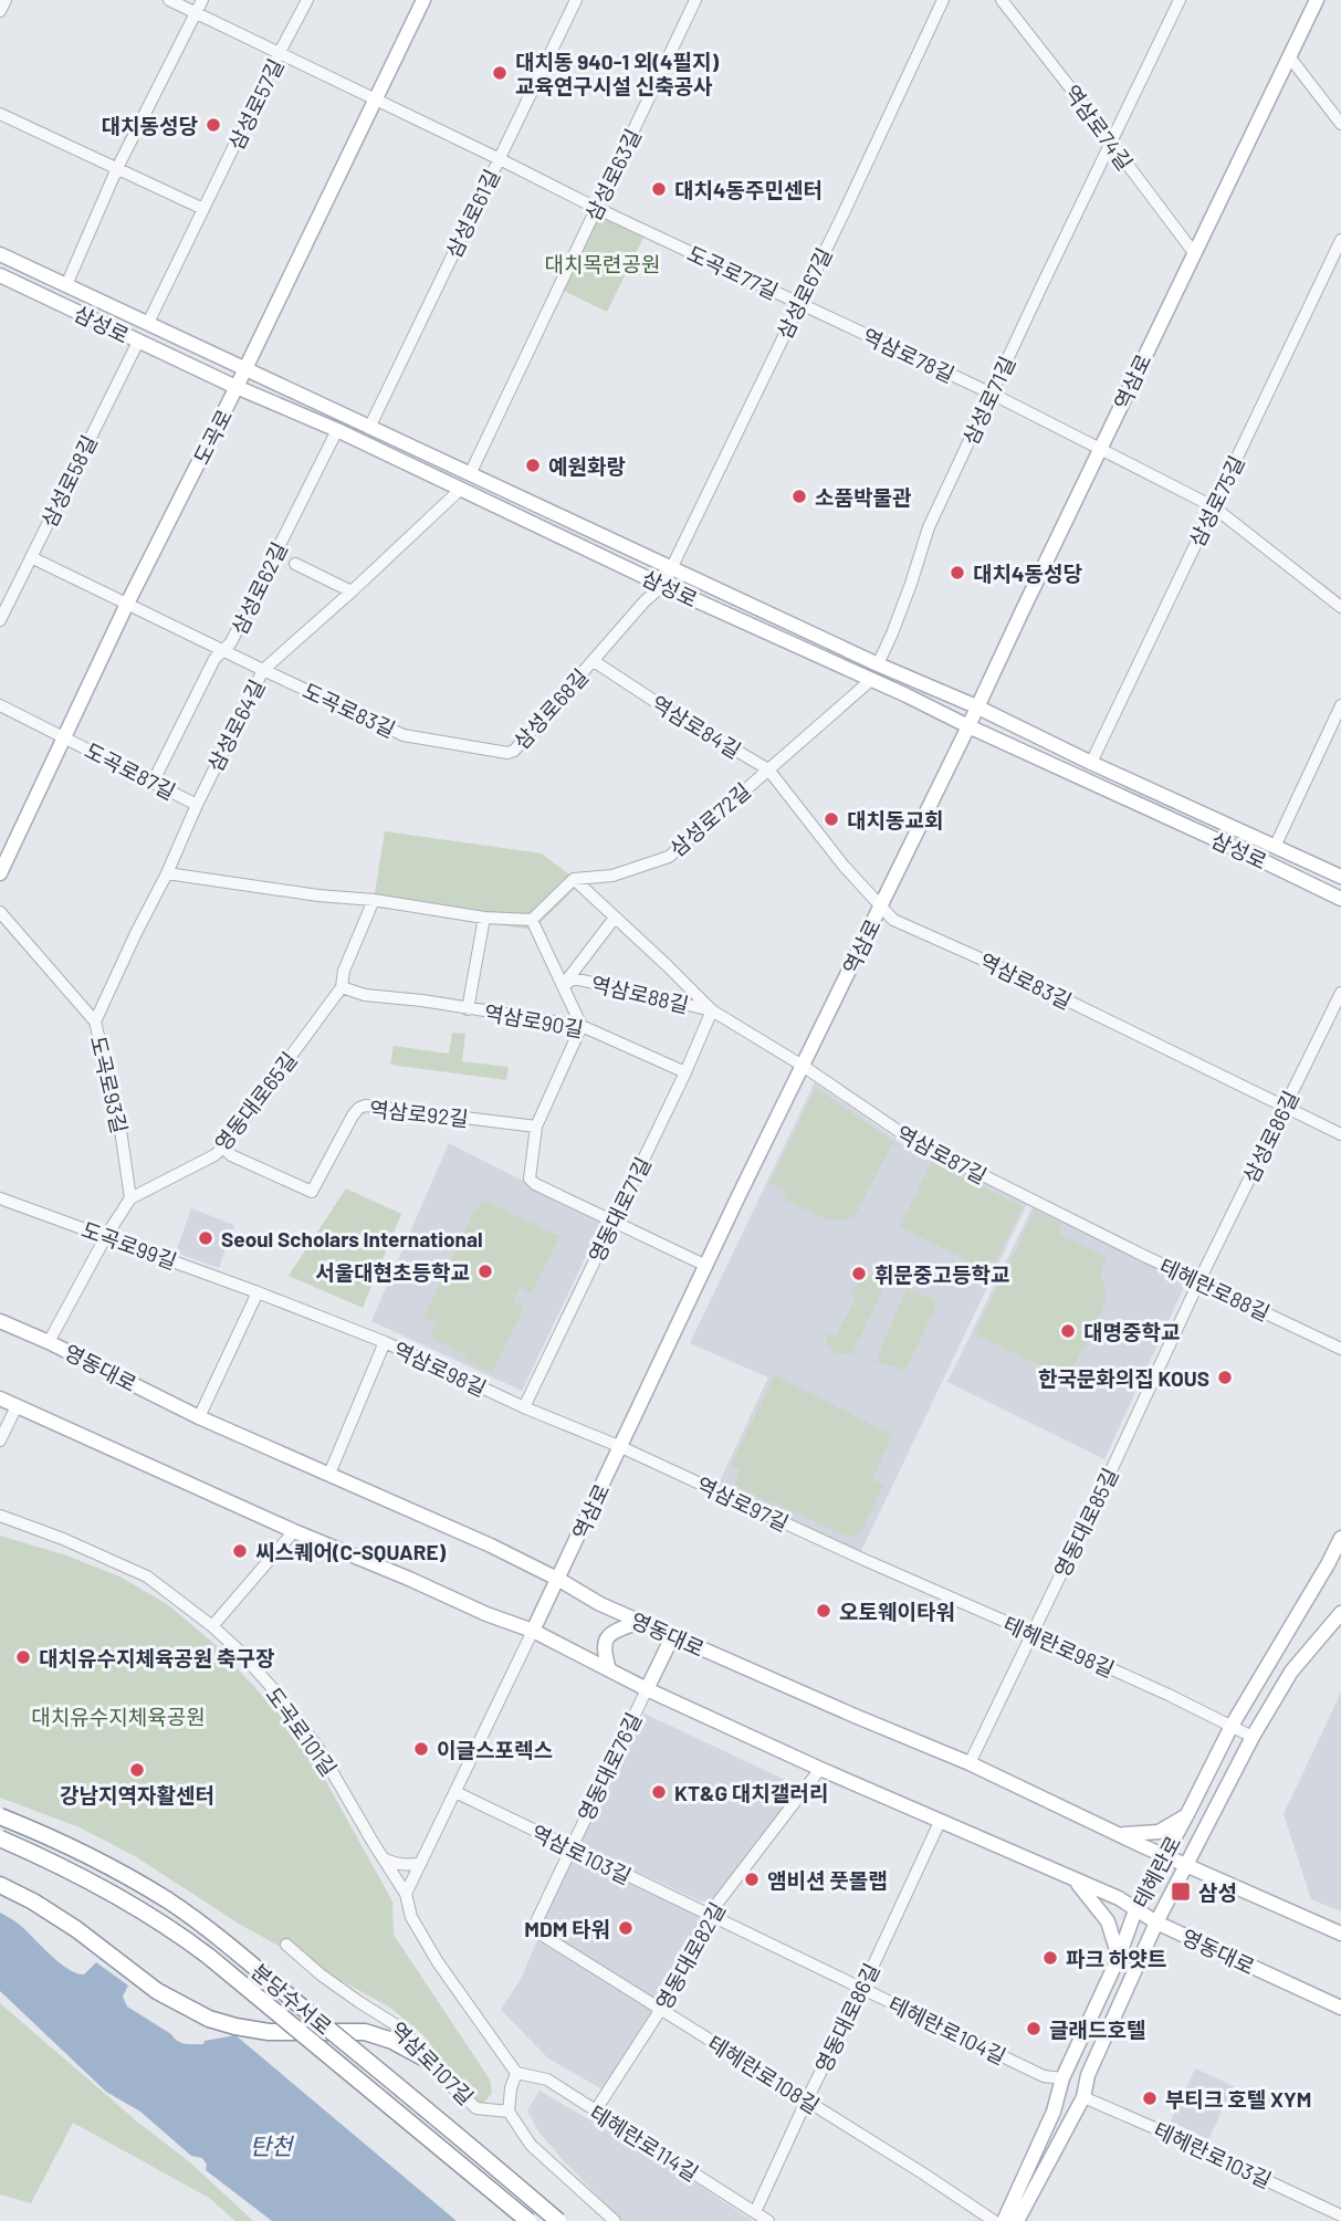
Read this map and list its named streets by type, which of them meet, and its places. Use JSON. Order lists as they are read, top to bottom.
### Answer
{
  "streets": {
    "highway": ["분당수서로"],
    "main road": [
      "삼성로",
      "역삼로",
      "도곡로",
      "영동대로",
      "테헤란로"
    ],
    "street": [
      "삼성로57길",
      "역삼로74길",
      "삼성로63길",
      "삼성로61길",
      "도곡로77길",
      "삼성로67길",
      "역삼로78길",
      "삼성로71길",
      "삼성로58길",
      "삼성로75길",
      "삼성로62길",
      "삼성로68길",
      "도곡로83길",
      "삼성로64길",
      "역삼로84길",
      "도곡로87길",
      "삼성로72길",
      "역삼로83길",
      "역삼로88길",
      "역삼로90길",
      "도곡로93길",
      "영동대로65길",
      "역삼로92길",
      "삼성로86길",
      "역삼로87길",
      "영동대로71길",
      "도곡로99길",
      "테헤란로88길",
      "역삼로98길",
      "역삼로97길",
      "영동대로85길",
      "테헤란로98길",
      "도곡로101길",
      "영동대로76길",
      "역삼로103길",
      "영동대로82길",
      "영동대로86길",
      "테헤란로104길",
      "역삼로107길",
      "테헤란로108길",
      "테헤란로114길",
      "테헤란로103길"
    ]
  },
  "crossings": [
    ["삼성로57길", "도곡로77길"],
    ["삼성로57길", "삼성로"],
    ["역삼로74길", "역삼로"],
    ["역삼로74길", "삼성로71길"],
    ["삼성로63길", "도곡로77길"],
    ["삼성로63길", "삼성로"],
    ["삼성로61길", "도곡로77길"],
    ["삼성로61길", "삼성로"],
    ["도곡로77길", "삼성로67길"],
    ["도곡로77길", "역삼로78길"],
    ["도곡로77길", "도곡로"],
    ["삼성로67길", "삼성로"],
    ["삼성로67길", "역삼로78길"],
    ["삼성로67길", "삼성로68길"],
    ["삼성로", "역삼로"],
    ["삼성로", "삼성로71길"],
    ["삼성로", "도곡로"],
    ["삼성로", "삼성로58길"],
    ["삼성로", "삼성로75길"],
    ["삼성로", "삼성로62길"],
    ["삼성로", "삼성로68길"],
    ["삼성로", "삼성로64길"],
    ["삼성로", "삼성로72길"],
    ["역삼로78길", "역삼로"],
    ["역삼로78길", "삼성로71길"],
    ["역삼로78길", "삼성로75길"],
    ["역삼로", "역삼로84길"],
    ["역삼로", "역삼로83길"],
    ["역삼로", "역삼로88길"],
    ["역삼로", "역삼로87길"],
    ["역삼로", "영동대로"],
    ["역삼로", "역삼로98길"],
    ["역삼로", "역삼로97길"],
    ["역삼로", "도곡로101길"],
    ["역삼로", "역삼로103길"],
    ["도곡로", "도곡로83길"],
    ["도곡로", "도곡로87길"],
    ["삼성로58길", "도곡로83길"],
    ["삼성로62길", "도곡로83길"],
    ["삼성로62길", "도곡로87길"],
    ["삼성로68길", "도곡로83길"],
    ["삼성로68길", "역삼로84길"],
    ["도곡로83길", "삼성로64길"],
    ["삼성로64길", "도곡로87길"],
    ["삼성로64길", "도곡로93길"],
    ["역삼로84길", "삼성로72길"],
    ["역삼로84길", "역삼로83길"],
    ["삼성로72길", "역삼로88길"],
    ["역삼로83길", "삼성로86길"],
    ["역삼로88길", "역삼로87길"],
    ["역삼로88길", "영동대로71길"],
    ["역삼로90길", "영동대로65길"],
    ["역삼로90길", "영동대로71길"],
    ["도곡로93길", "영동대로65길"],
    ["영동대로65길", "역삼로92길"],
    ["영동대로65길", "도곡로99길"],
    ["영동대로65길", "영동대로"],
    ["삼성로86길", "테헤란로88길"],
    ["삼성로86길", "영동대로85길"],
    ["역삼로87길", "테헤란로88길"],
    ["영동대로71길", "역삼로98길"],
    ["도곡로99길", "역삼로98길"],
    ["테헤란로88길", "영동대로85길"],
    ["영동대로", "영동대로85길"],
    ["영동대로", "영동대로76길"],
    ["영동대로", "테헤란로"],
    ["영동대로", "영동대로82길"],
    ["영동대로", "영동대로86길"],
    ["역삼로98길", "역삼로97길"],
    ["역삼로97길", "테헤란로98길"],
    ["영동대로85길", "테헤란로98길"],
    ["테헤란로98길", "테헤란로"],
    ["영동대로76길", "역삼로103길"],
    ["영동대로76길", "테헤란로108길"],
    ["역삼로103길", "영동대로82길"],
    ["역삼로103길", "테헤란로104길"],
    ["테헤란로", "테헤란로104길"],
    ["테헤란로", "테헤란로103길"],
    ["영동대로82길", "테헤란로104길"],
    ["영동대로82길", "테헤란로108길"],
    ["영동대로82길", "테헤란로114길"],
    ["영동대로86길", "테헤란로104길"],
    ["영동대로86길", "테헤란로108길"],
    ["영동대로86길", "테헤란로114길"],
    ["역삼로107길", "테헤란로114길"]
  ],
  "water": ["탄천"],
  "parks": ["대치목련공원", "대치유수지체육공원"],
  "places": {
    "other": [
      "대치동 940-1 외(4필지) 교육연구시설 신축공사",
      "대치동성당",
      "대치4동주민센터",
      "예원화랑",
      "소품박물관",
      "대치4동성당",
      "대치동교회",
      "Seoul Scholars International",
      "서울대현초등학교",
      "휘문중고등학교",
      "대명중학교",
      "한국문화의집 KOUS",
      "씨스퀘어(C-SQUARE)",
      "오토웨이타워",
      "대치유수지체육공원 축구장",
      "이글스포렉스",
      "강남지역자활센터",
      "KT&G 대치갤러리",
      "앰비션 풋볼랩",
      "MDM 타워",
      "파크 하얏트",
      "글래드호텔",
      "부티크 호텔 XYM"
    ],
    "transit": ["삼성"]
  }
}
